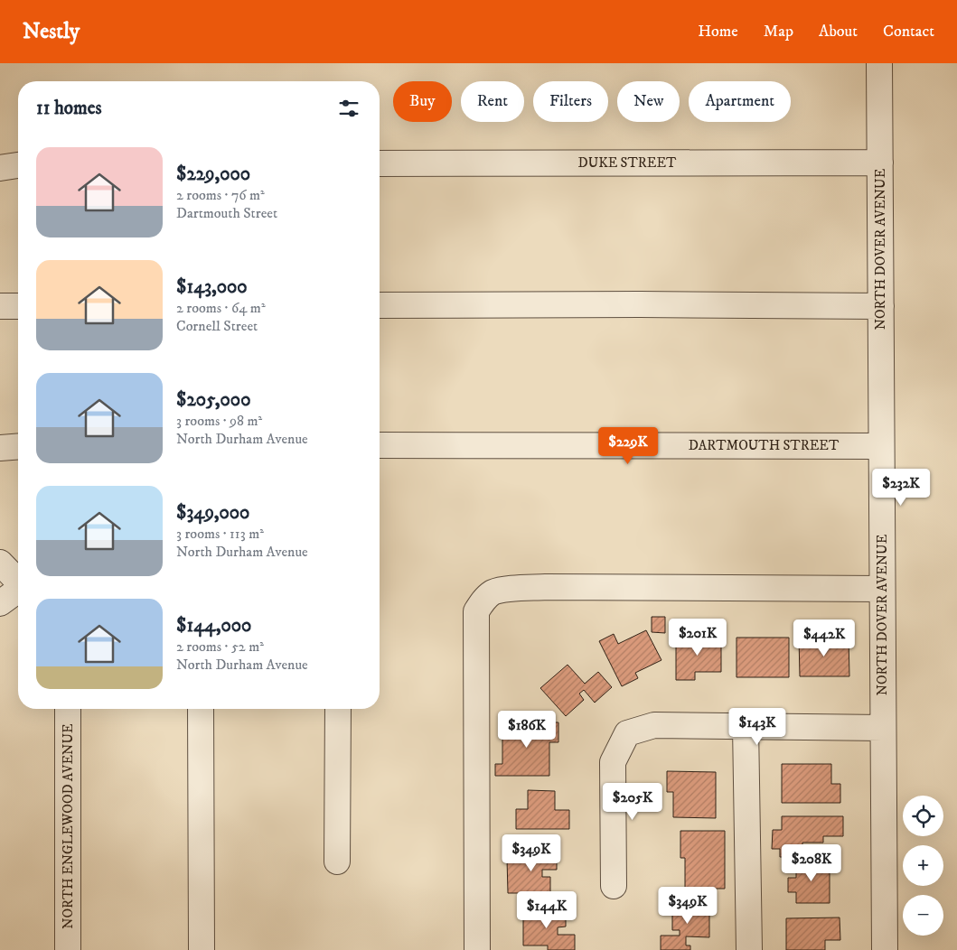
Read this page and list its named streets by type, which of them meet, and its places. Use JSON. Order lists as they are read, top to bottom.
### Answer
{
  "streets": {
    "street": [
      "DUKE STREET",
      "NORTH DOVER AVENUE",
      "DARTMOUTH STREET",
      "NORTH ENGLEWOOD AVENUE"
    ]
  },
  "crossings": [
    ["DUKE STREET", "NORTH DOVER AVENUE"],
    ["NORTH DOVER AVENUE", "DARTMOUTH STREET"]
  ],
  "page": {
    "header": "Nestly",
    "nav": [
      "Home",
      "Map",
      "About",
      "Contact"
    ],
    "chip": [
      "Buy",
      "Rent",
      "Filters",
      "New",
      "Apartment"
    ],
    "heading": "11 homes",
    "list": [
      {
        "name": "$229,000",
        "note": "2 rooms · 76 m² · Dartmouth Street"
      },
      {
        "name": "$143,000",
        "note": "2 rooms · 64 m² · Cornell Street"
      },
      {
        "name": "$205,000",
        "note": "3 rooms · 98 m² · North Durham Avenue"
      },
      {
        "name": "$349,000",
        "note": "3 rooms · 113 m² · North Durham Avenue"
      },
      {
        "name": "$144,000",
        "note": "2 rooms · 52 m² · North Durham Avenue"
      }
    ],
    "price": [
      "$229K",
      "$232K",
      "$201K",
      "$442K",
      "$143K",
      "$186K",
      "$205K",
      "$349K",
      "$208K",
      "$349K",
      "$144K"
    ],
    "map_buttons": ["+", "−"]
  }
}
